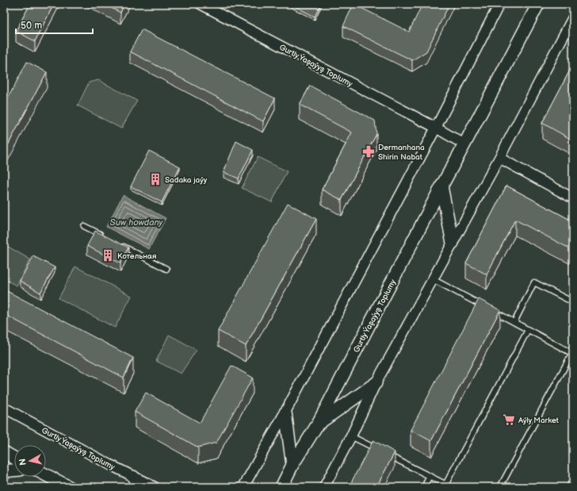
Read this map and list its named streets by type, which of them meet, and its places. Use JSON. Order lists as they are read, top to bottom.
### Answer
{
  "streets": {
    "street": ["Gurtly Ýaşaýyş Toplumy"]
  },
  "water": ["Suw howdany"],
  "places": {
    "pharmacy": ["Dermanhana Shirin Nabat"],
    "building": ["Sadaka jaýy", "Котельная"],
    "supermarket": ["Aýly Market"]
  },
  "scale_bar": "50 m",
  "north": "left"
}
